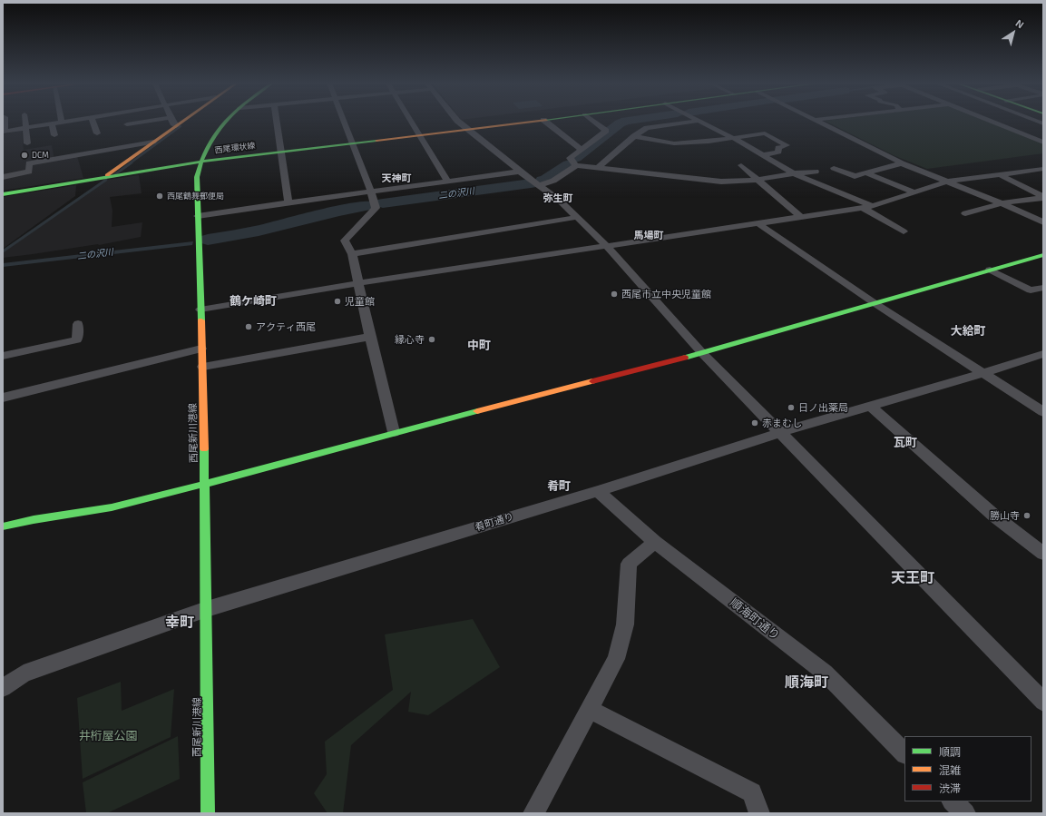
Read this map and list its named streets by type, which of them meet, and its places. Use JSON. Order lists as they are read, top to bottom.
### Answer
{
  "streets": {
    "main road": ["西尾環状線", "西尾新川港線"],
    "street": ["肴町通り", "順海町通り"]
  },
  "crossings": [
    ["西尾環状線", "西尾新川港線"],
    ["西尾新川港線", "肴町通り"],
    ["肴町通り", "順海町通り"]
  ],
  "districts": [
    "天神町",
    "弥生町",
    "馬場町",
    "鶴ケ崎町",
    "大給町",
    "中町",
    "瓦町",
    "肴町",
    "天王町",
    "幸町",
    "順海町"
  ],
  "water": ["二の沢川"],
  "parks": ["井桁屋公園"],
  "places": [
    "DCM",
    "西尾鶴舞郵便局",
    "西尾市立中央児童館",
    "児童館",
    "アクティ西尾",
    "縁心寺",
    "日ノ出薬局",
    "赤まむし",
    "勝山寺"
  ],
  "legend": ["順調", "混雑", "渋滞"],
  "north": "top right"
}
